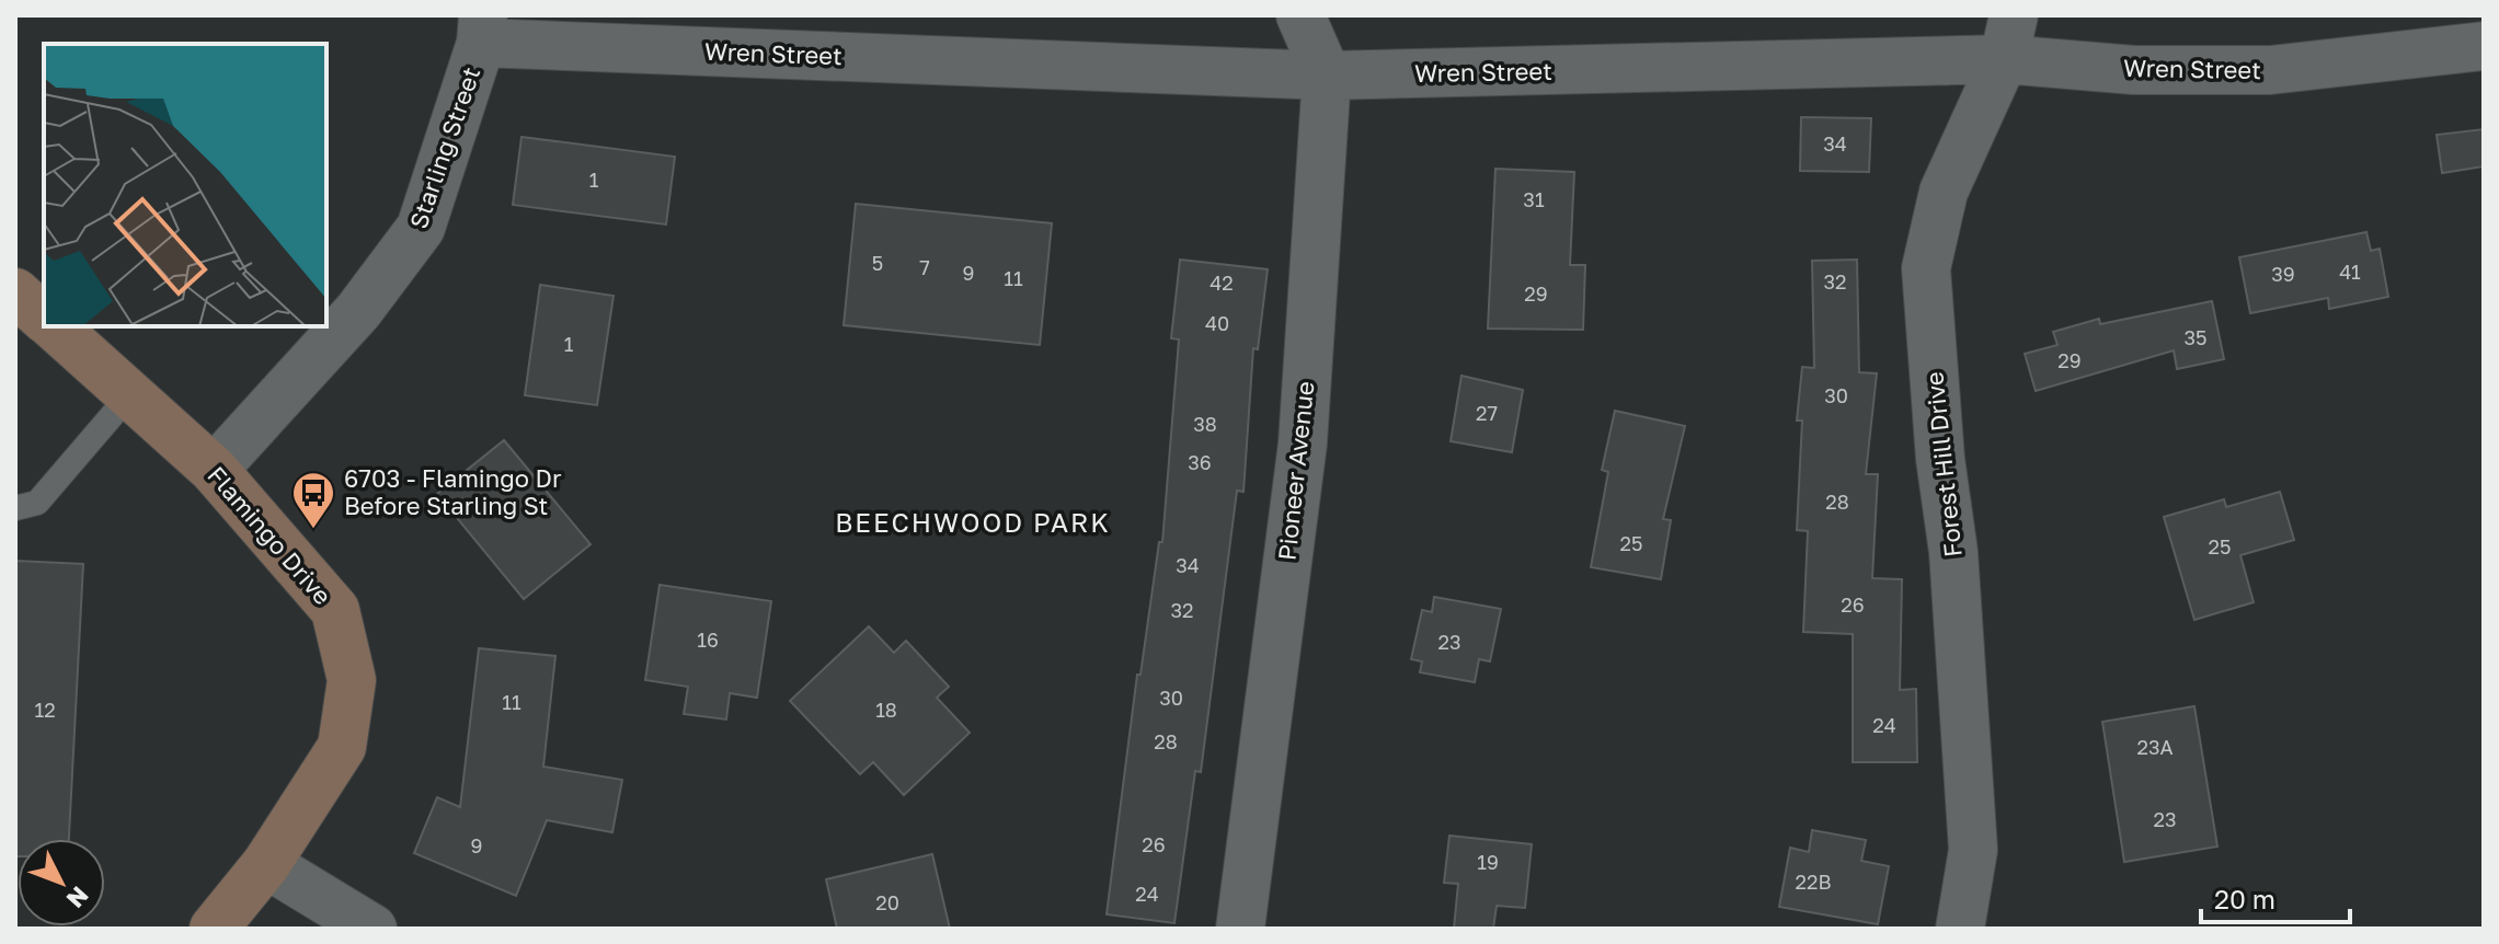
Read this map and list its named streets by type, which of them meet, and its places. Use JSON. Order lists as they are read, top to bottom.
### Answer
{
  "streets": {
    "street": [
      "Wren Street",
      "Starling Street",
      "Forest Hill Drive",
      "Pioneer Avenue",
      "Flamingo Drive"
    ]
  },
  "crossings": [
    ["Wren Street", "Starling Street"],
    ["Wren Street", "Forest Hill Drive"],
    ["Wren Street", "Pioneer Avenue"],
    ["Starling Street", "Flamingo Drive"]
  ],
  "districts": ["BEECHWOOD PARK"],
  "places": {
    "bus stop": ["6703 - Flamingo Dr Before Starling St"]
  },
  "house_numbers": [
    "34",
    "1",
    "31",
    "5",
    "7",
    "41",
    "9",
    "39",
    "11",
    "32",
    "42",
    "29",
    "40",
    "35",
    "1",
    "29",
    "30",
    "27",
    "38",
    "36",
    "28",
    "25",
    "25",
    "34",
    "26",
    "32",
    "16",
    "23",
    "30",
    "11",
    "12",
    "18",
    "24",
    "28",
    "23A",
    "23",
    "26",
    "9",
    "19",
    "22B",
    "24",
    "20"
  ],
  "scale_bar": "20 m",
  "north": "bottom right"
}
